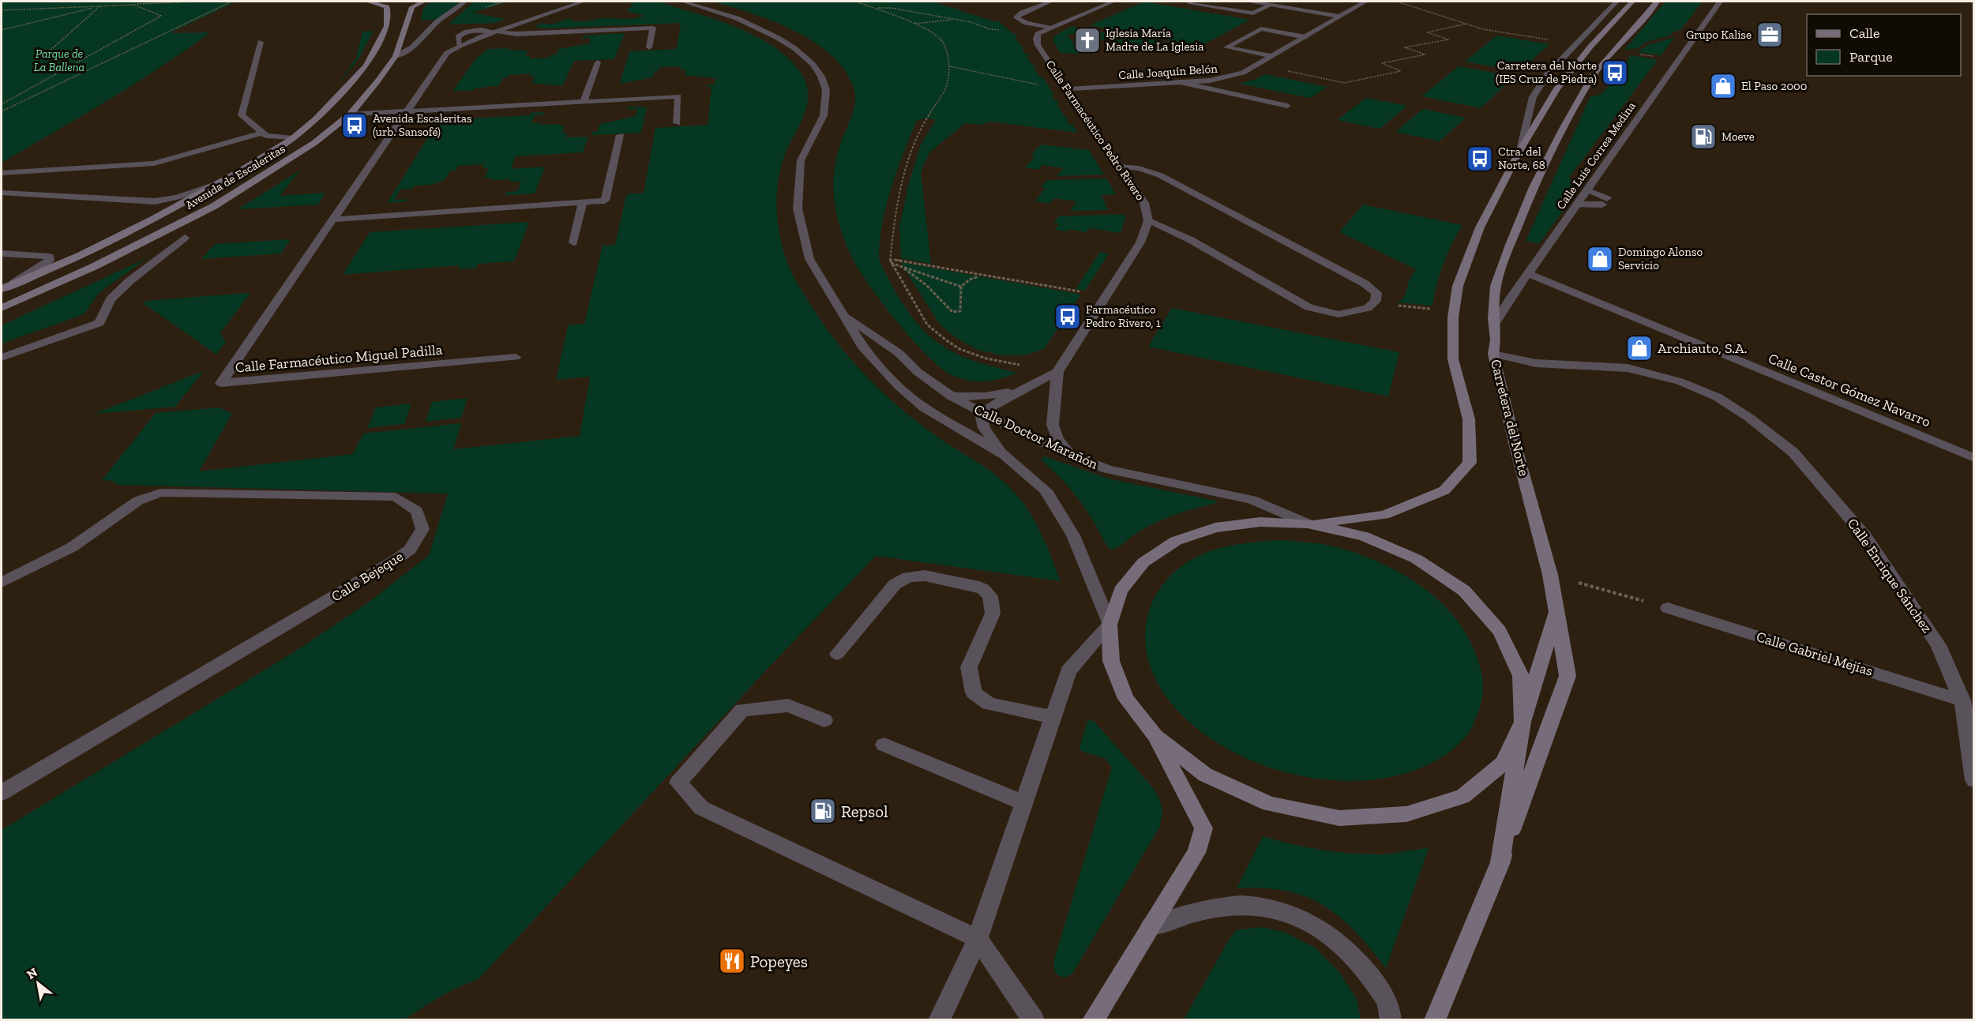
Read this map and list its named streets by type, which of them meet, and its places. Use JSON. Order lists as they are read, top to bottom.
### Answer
{
  "streets": {
    "street": [
      "Calle Joaquín Belón",
      "Calle Farmacéutico Pedro Rivero",
      "Calle Luis Correa Medina",
      "Avenida de Escaleritas",
      "Calle Farmacéutico Miguel Padilla",
      "Calle Castor Gómez Navarro",
      "Carretera del Norte",
      "Calle Doctor Marañón",
      "Calle Enrique Sánchez",
      "Calle Bejeque",
      "Calle Gabriel Mejías"
    ]
  },
  "crossings": [
    ["Calle Joaquín Belón", "Calle Farmacéutico Pedro Rivero"],
    ["Calle Luis Correa Medina", "Calle Castor Gómez Navarro"],
    ["Calle Luis Correa Medina", "Carretera del Norte"],
    ["Carretera del Norte", "Calle Enrique Sánchez"],
    ["Calle Enrique Sánchez", "Calle Gabriel Mejías"]
  ],
  "parks": ["Parque de La Ballena"],
  "places": {
    "office": ["Grupo Kalise"],
    "church": ["Iglesia María Madre de La Iglesia"],
    "bus stop": [
      "Carretera del Norte (IES Cruz de Piedra)",
      "Avenida Escaleritas (urb. Sansofé)",
      "Ctra. del Norte, 68",
      "Farmacéutico Pedro Rivero, 1"
    ],
    "shop": ["El Paso 2000", "Domingo Alonso Servicio", "Archiauto, S.A."],
    "fuel station": ["Moeve", "Repsol"],
    "restaurant": ["Popeyes"]
  },
  "legend": ["Calle", "Parque"],
  "north": "top left"
}
